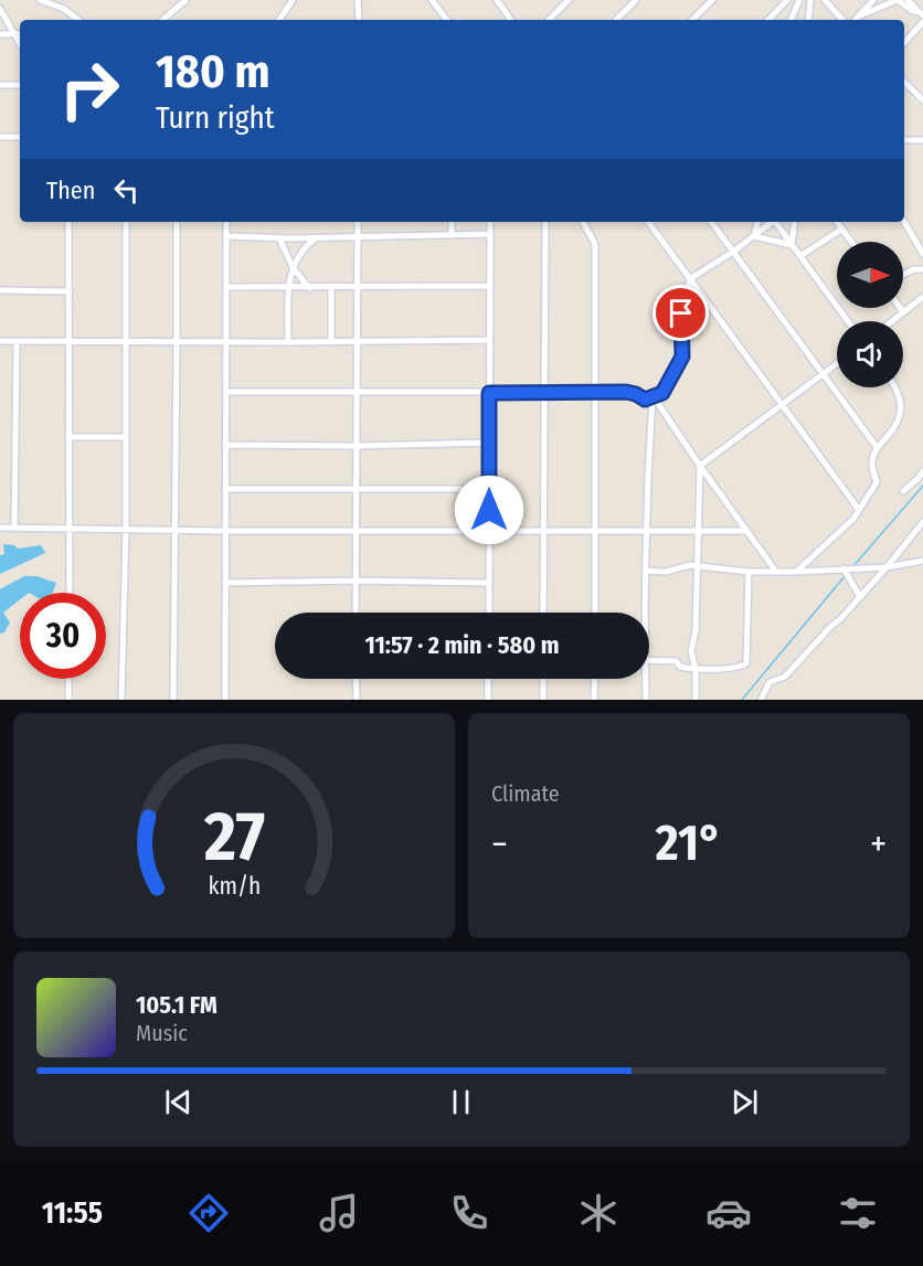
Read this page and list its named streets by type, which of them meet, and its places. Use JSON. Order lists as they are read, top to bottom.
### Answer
{
  "north": "right",
  "page": {
    "turn": ["180 m", "Turn right"],
    "then": "Then",
    "limit": "30",
    "trip": "11:57 · 2 min · 580 m",
    "tile": "Climate",
    "heat": ["−", "21°", "+"],
    "song": ["105.1 FM", "Music"],
    "tabs": "11:55",
    "gauge": ["27", "km/h"]
  }
}
